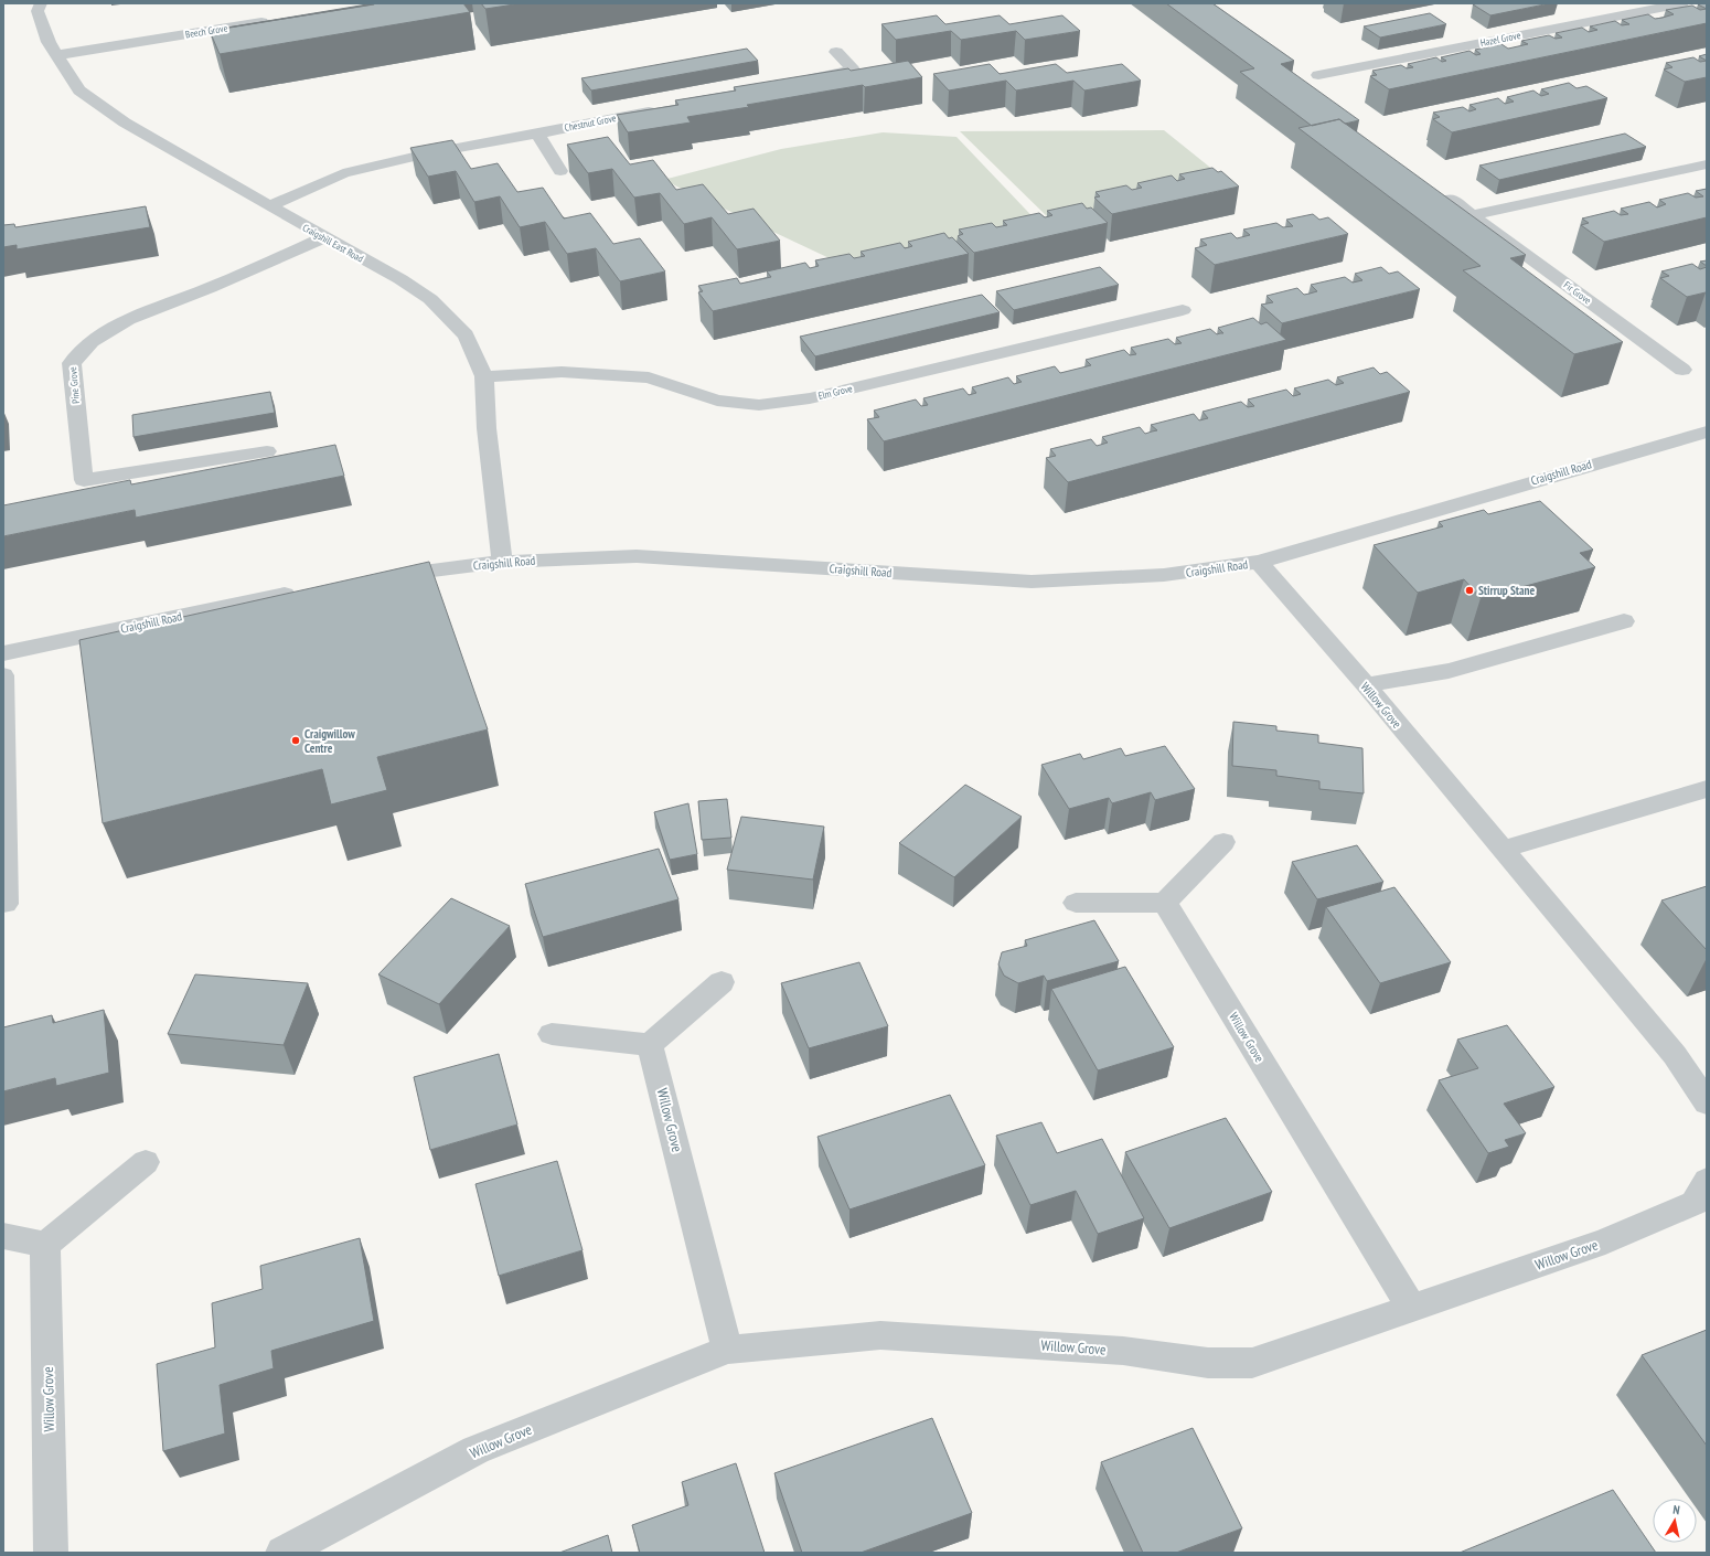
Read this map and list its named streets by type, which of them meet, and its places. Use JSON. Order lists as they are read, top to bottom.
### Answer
{
  "streets": {
    "street": [
      "Beech Grove",
      "Hazel Grove",
      "Chestnut Grove",
      "Craigshill East Road",
      "Fir Grove",
      "Pine Grove",
      "Elm Grove",
      "Craigshill Road",
      "Willow Grove"
    ]
  },
  "crossings": [
    ["Beech Grove", "Craigshill East Road"],
    ["Chestnut Grove", "Craigshill East Road"],
    ["Craigshill East Road", "Pine Grove"],
    ["Craigshill East Road", "Elm Grove"],
    ["Craigshill East Road", "Craigshill Road"],
    ["Craigshill Road", "Willow Grove"]
  ],
  "places": ["Stirrup Stane", "Craigwillow Centre"],
  "north": "top"
}
